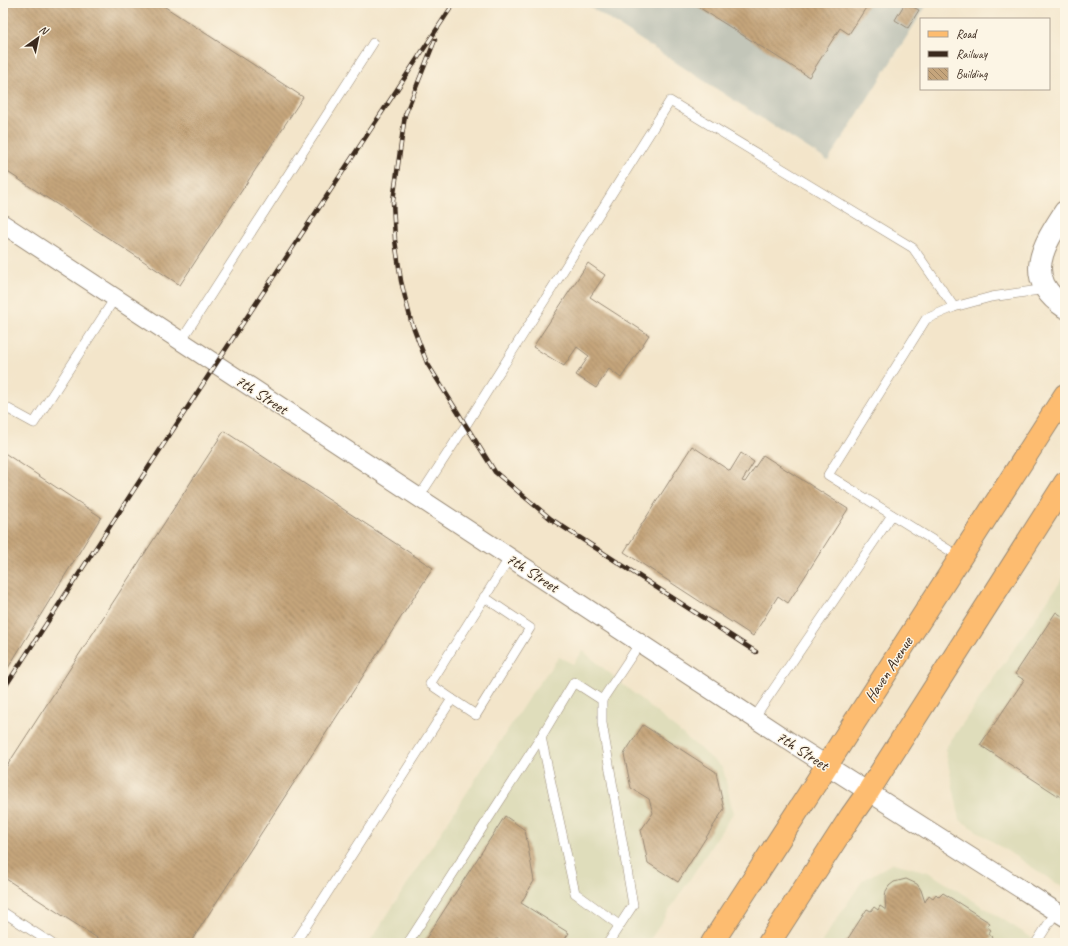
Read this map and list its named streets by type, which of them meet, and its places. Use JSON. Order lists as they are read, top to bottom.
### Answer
{
  "streets": {
    "main road": ["Haven Avenue"],
    "street": ["7th Street"]
  },
  "crossings": [
    ["7th Street", "Haven Avenue"]
  ],
  "legend": ["Road", "Railway", "Building"],
  "north": "top right"
}
